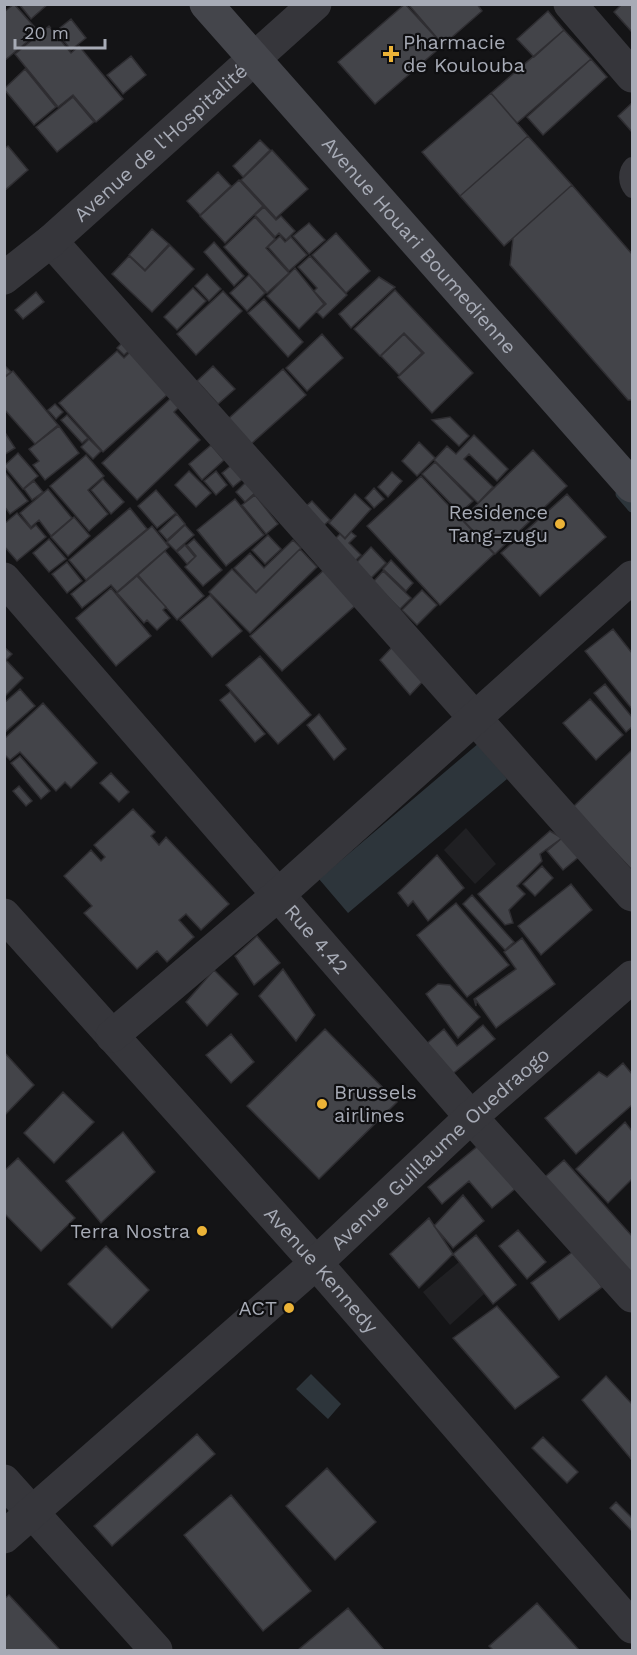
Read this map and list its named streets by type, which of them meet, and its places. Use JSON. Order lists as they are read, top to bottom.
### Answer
{
  "streets": {
    "main road": ["Avenue Houari Boumedienne"],
    "street": [
      "Avenue de l'Hospitalité",
      "Rue 4.42",
      "Avenue Guillaume Ouedraogo",
      "Avenue Kennedy"
    ]
  },
  "crossings": [
    ["Avenue de l'Hospitalité", "Avenue Houari Boumedienne"],
    ["Rue 4.42", "Avenue Guillaume Ouedraogo"],
    ["Avenue Guillaume Ouedraogo", "Avenue Kennedy"]
  ],
  "places": {
    "health": ["Pharmacie de Koulouba"],
    "other": [
      "Residence Tang-zugu",
      "Brussels airlines",
      "Terra Nostra",
      "ACT"
    ]
  },
  "scale_bar": "20 m"
}
